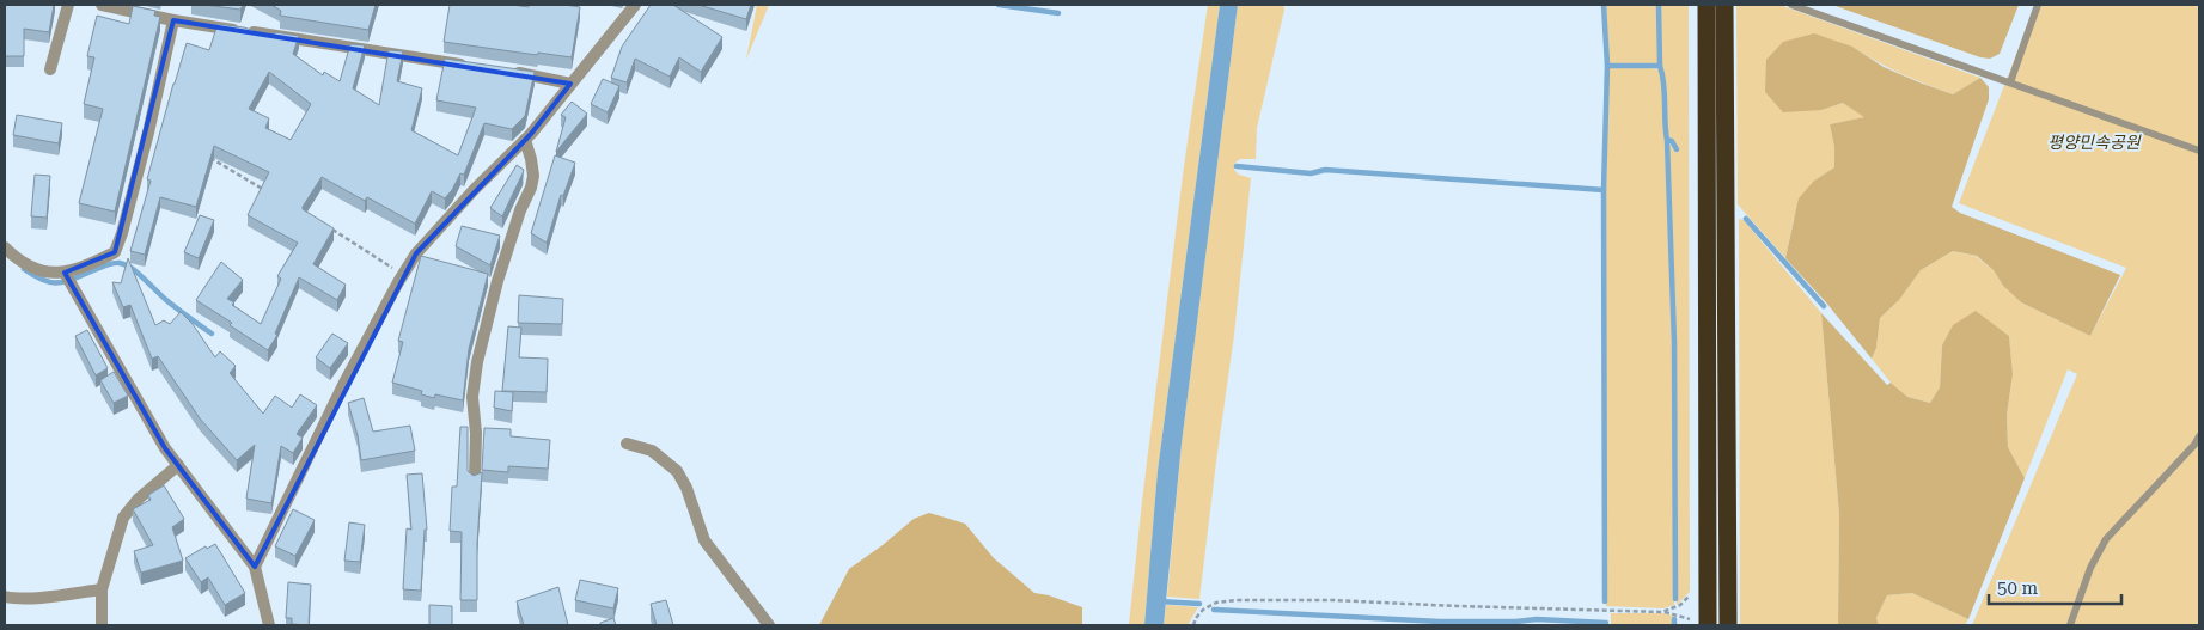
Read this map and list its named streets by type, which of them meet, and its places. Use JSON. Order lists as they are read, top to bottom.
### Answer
{
  "parks": ["평양민속공원"],
  "scale_bar": "50 m"
}
